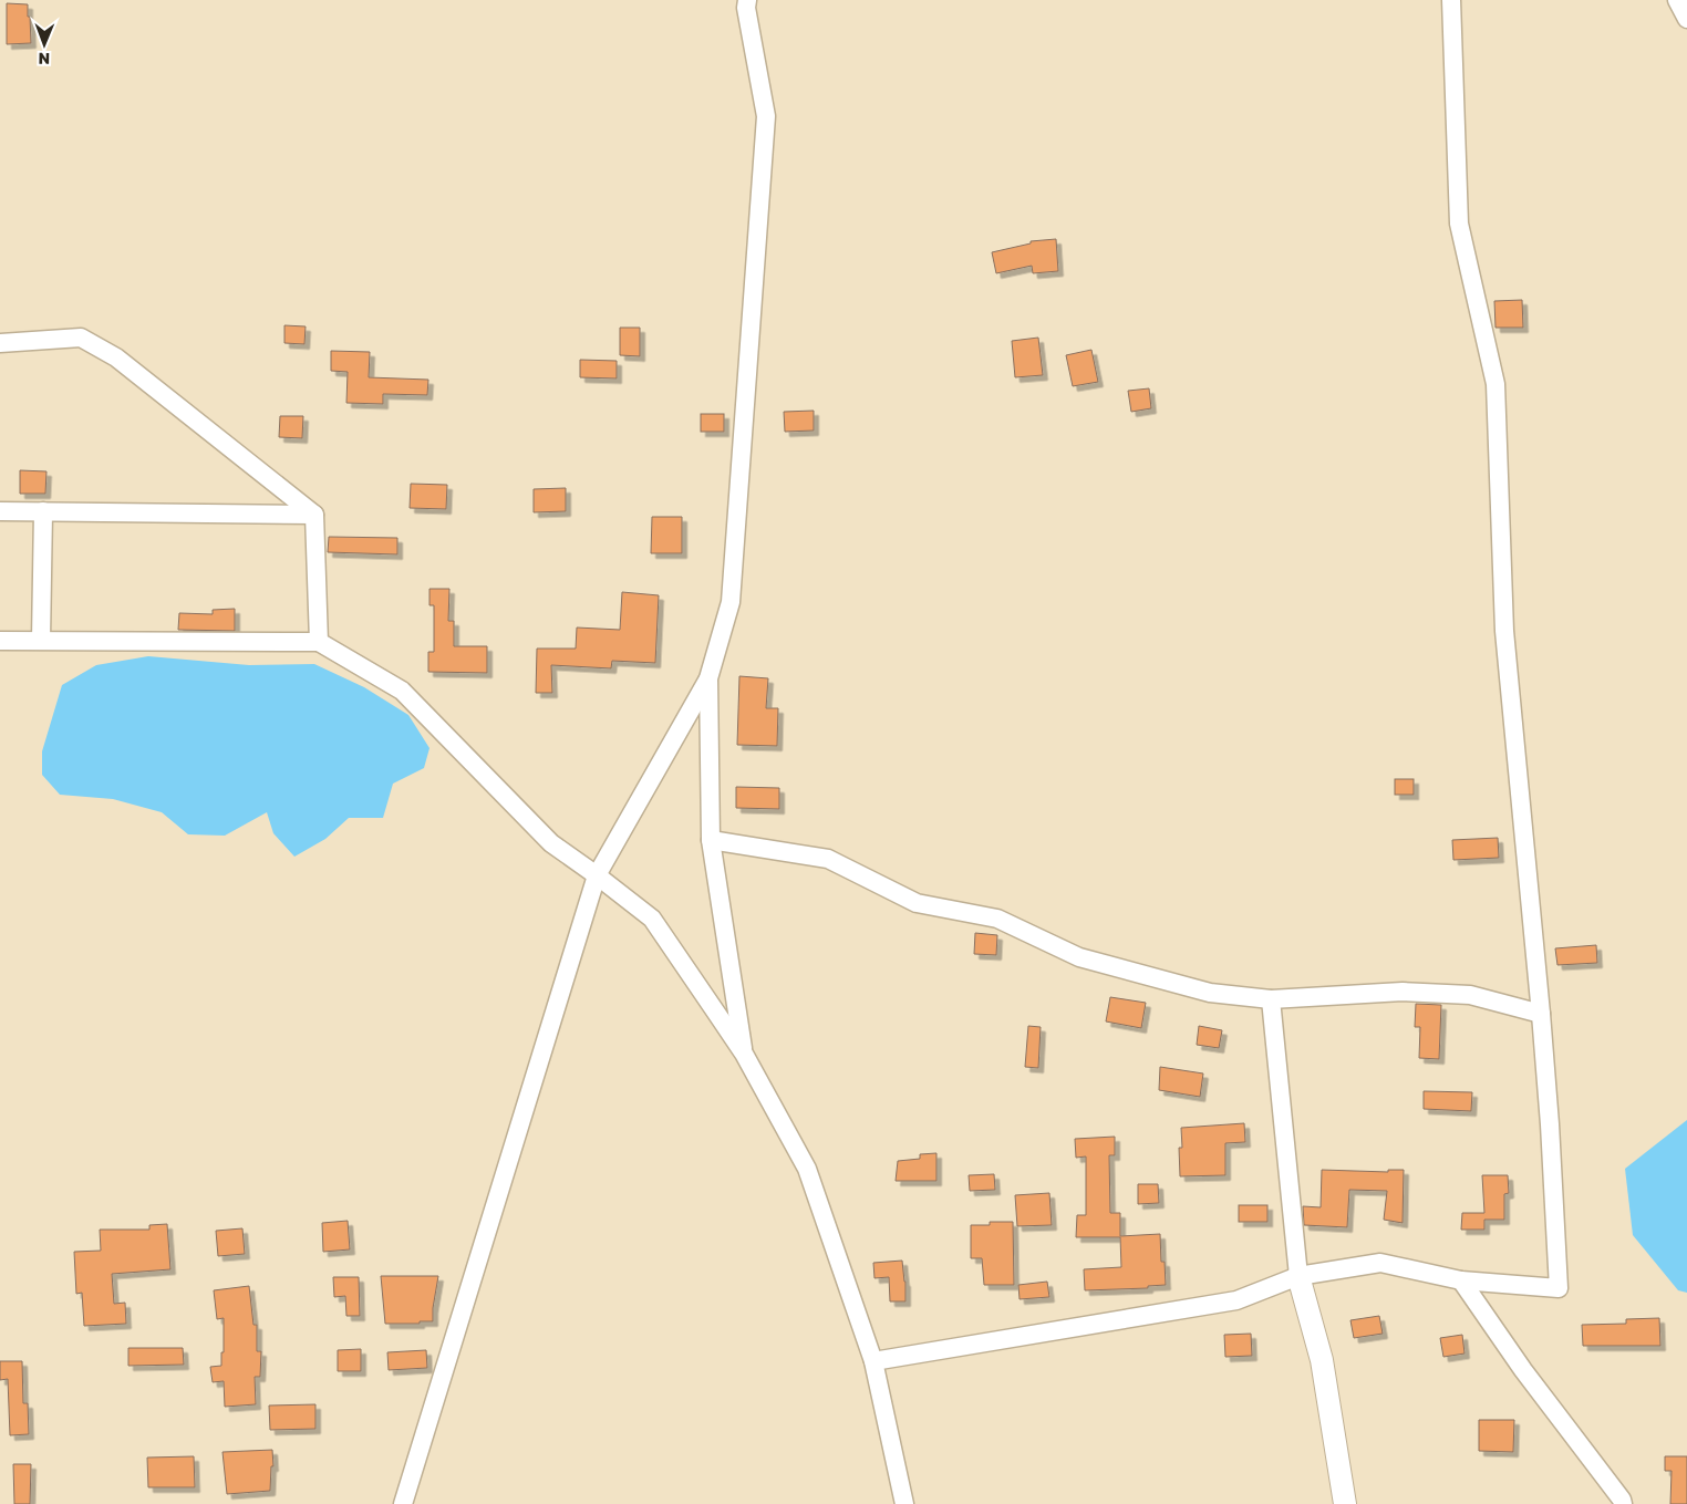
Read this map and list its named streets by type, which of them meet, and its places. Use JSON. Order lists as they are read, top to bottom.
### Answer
{
  "north": "bottom"
}
